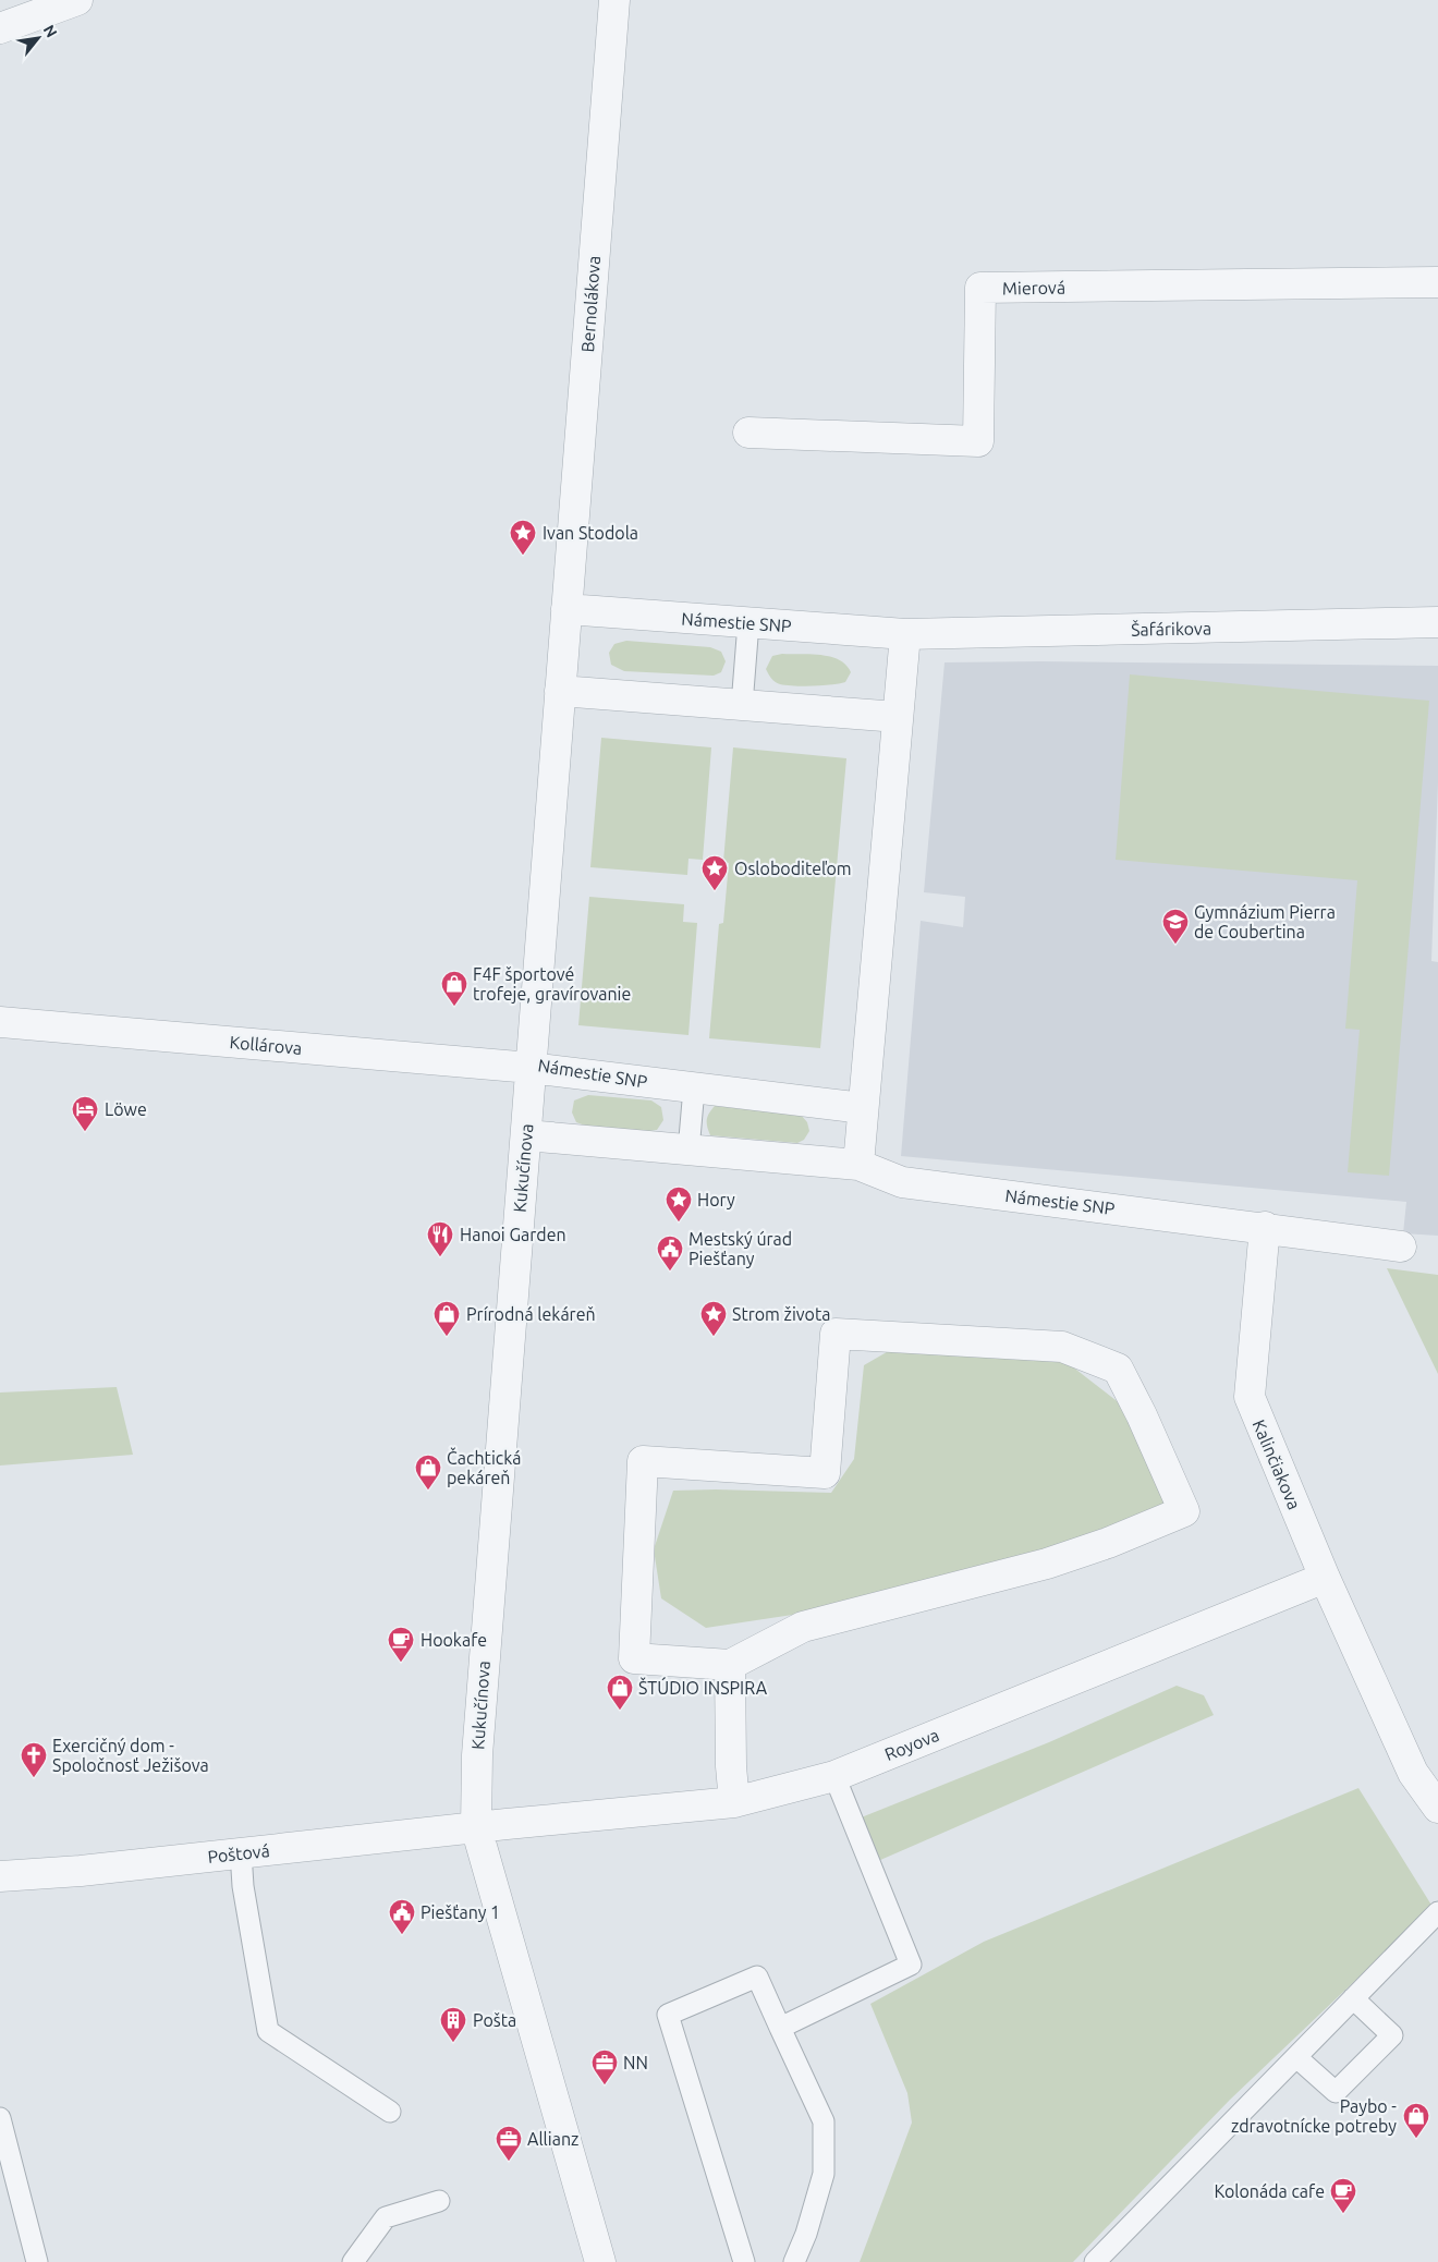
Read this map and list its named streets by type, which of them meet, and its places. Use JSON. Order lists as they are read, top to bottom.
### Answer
{
  "streets": {
    "street": [
      "Mierová",
      "Bernolákova",
      "Námestie SNP",
      "Šafárikova",
      "Kollárova",
      "Kukučínova",
      "Kalinčiakova",
      "Royova",
      "Poštová"
    ]
  },
  "crossings": [
    ["Bernolákova", "Námestie SNP"],
    ["Námestie SNP", "Šafárikova"],
    ["Námestie SNP", "Kollárova"],
    ["Námestie SNP", "Kukučínova"],
    ["Námestie SNP", "Kalinčiakova"],
    ["Kollárova", "Kukučínova"],
    ["Kukučínova", "Royova"],
    ["Kukučínova", "Poštová"],
    ["Kalinčiakova", "Royova"],
    ["Royova", "Poštová"]
  ],
  "places": {
    "place": [
      "Ivan Stodola",
      "Osloboditeľom",
      "Hory",
      "Strom života"
    ],
    "school or university": ["Gymnázium Pierra de Coubertina"],
    "shop": [
      "F4F športové trofeje, gravírovanie",
      "Prírodná lekáreň",
      "Čachtická pekáreň",
      "ŠTÚDIO INSPIRA",
      "Paybo - zdravotnícke potreby"
    ],
    "hotel": ["Löwe"],
    "restaurant": ["Hanoi Garden"],
    "public building": ["Mestský úrad Piešťany", "Piešťany 1"],
    "cafe": ["Hookafe", "Kolonáda cafe"],
    "church": ["Exercičný dom - Spoločnosť Ježišova"],
    "building": ["Pošta"],
    "office": ["NN", "Allianz"]
  },
  "north": "top right"
}
